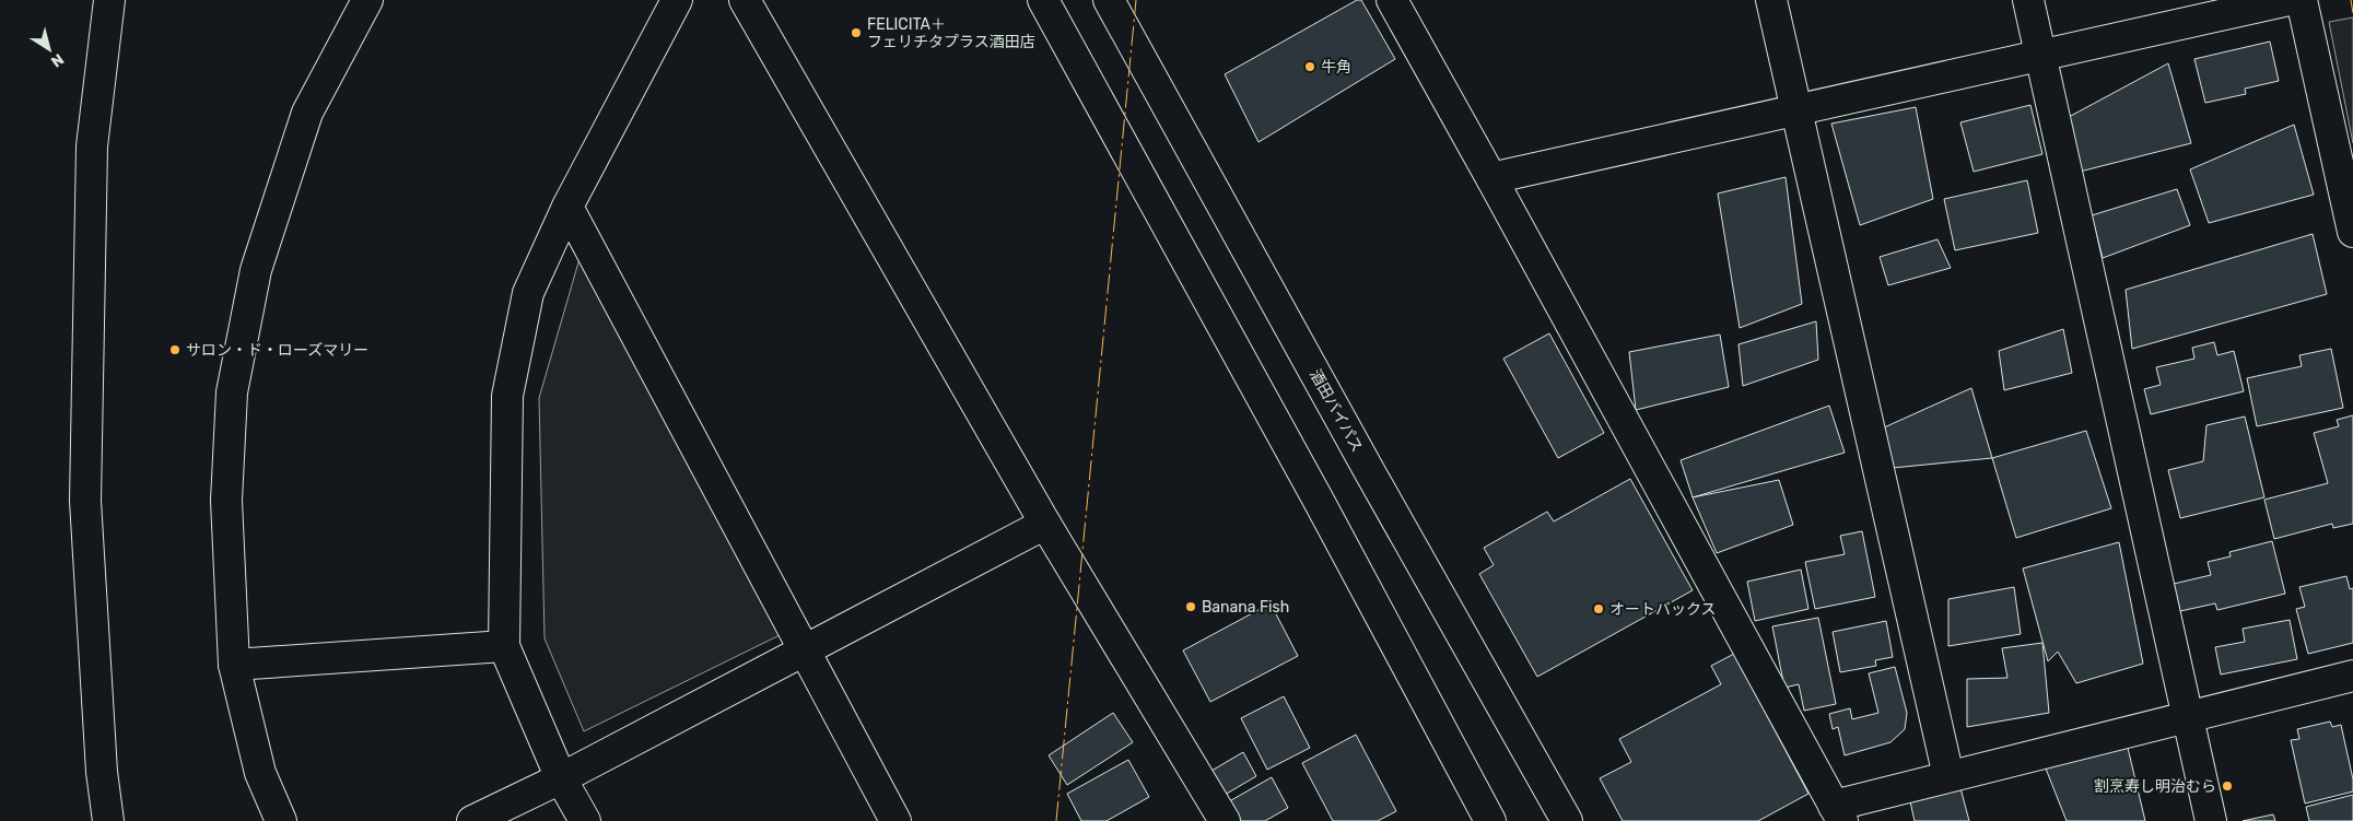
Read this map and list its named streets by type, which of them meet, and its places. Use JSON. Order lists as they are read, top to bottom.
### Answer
{
  "streets": {
    "main road": ["酒田バイパス"]
  },
  "places": [
    "FELICITA＋ フェリチタプラス酒田店",
    "牛角",
    "サロン・ド・ローズマリー",
    "Banana Fish",
    "オートバックス",
    "割烹寿し明治むら"
  ],
  "north": "bottom right"
}
